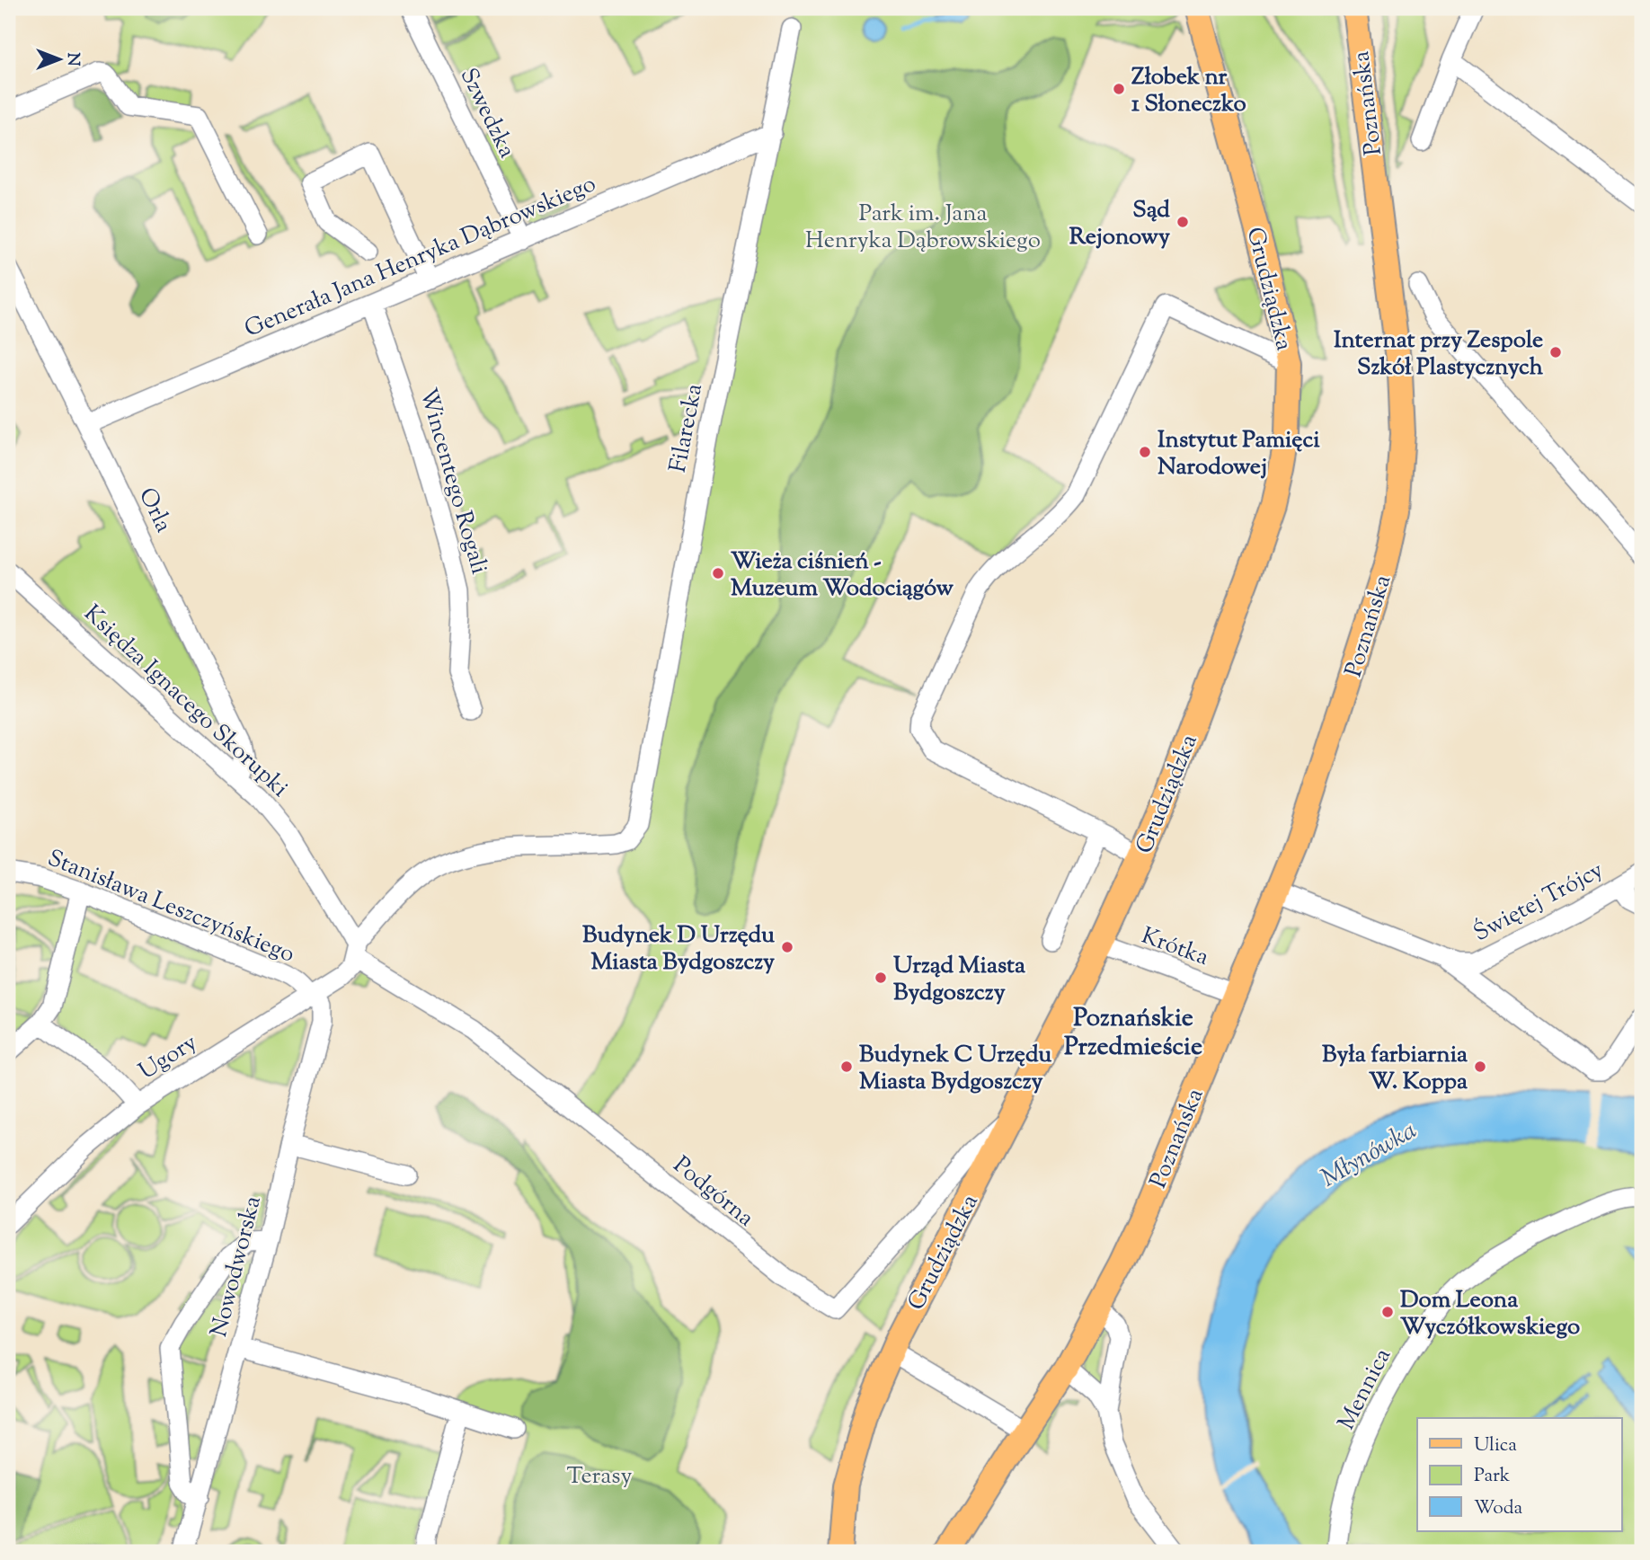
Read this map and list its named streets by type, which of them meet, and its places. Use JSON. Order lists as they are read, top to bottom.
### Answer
{
  "streets": {
    "main road": ["Poznańska", "Grudziądzka"],
    "street": [
      "Szwedzka",
      "Generała Jana Henryka Dąbrowskiego",
      "Filarecka",
      "Wincentego Rogali",
      "Orla",
      "Księdza Ignacego Skorupki",
      "Świętej Trójcy",
      "Stanisława Leszczyńskiego",
      "Krótka",
      "Ugory",
      "Podgórna",
      "Nowodworska",
      "Mennica"
    ]
  },
  "crossings": [
    ["Poznańska", "Świętej Trójcy"],
    ["Poznańska", "Krótka"],
    ["Szwedzka", "Generała Jana Henryka Dąbrowskiego"],
    ["Generała Jana Henryka Dąbrowskiego", "Filarecka"],
    ["Generała Jana Henryka Dąbrowskiego", "Wincentego Rogali"],
    ["Generała Jana Henryka Dąbrowskiego", "Orla"],
    ["Grudziądzka", "Krótka"],
    ["Grudziądzka", "Podgórna"],
    ["Filarecka", "Ugory"],
    ["Orla", "Księdza Ignacego Skorupki"],
    ["Księdza Ignacego Skorupki", "Ugory"],
    ["Księdza Ignacego Skorupki", "Podgórna"],
    ["Stanisława Leszczyńskiego", "Ugory"],
    ["Stanisława Leszczyńskiego", "Nowodworska"],
    ["Ugory", "Podgórna"],
    ["Ugory", "Nowodworska"]
  ],
  "districts": ["Poznańskie Przedmieście"],
  "water": ["Młynówka"],
  "parks": ["Park im. Jana Henryka Dąbrowskiego", "Terasy"],
  "places": [
    "Złobek nr 1 Słoneczko",
    "Sąd Rejonowy",
    "Internat przy Zespole Szkół Plastycznych",
    "Instytut Pamięci Narodowej",
    "Wieża ciśnień - Muzeum Wodociągów",
    "Budynek D Urzędu Miasta Bydgoszczy",
    "Urząd Miasta Bydgoszczy",
    "Budynek C Urzędu Miasta Bydgoszczy",
    "Była farbiarnia W. Koppa",
    "Dom Leona Wyczółkowskiego"
  ],
  "legend": ["Ulica", "Park", "Woda"],
  "north": "right"
}
